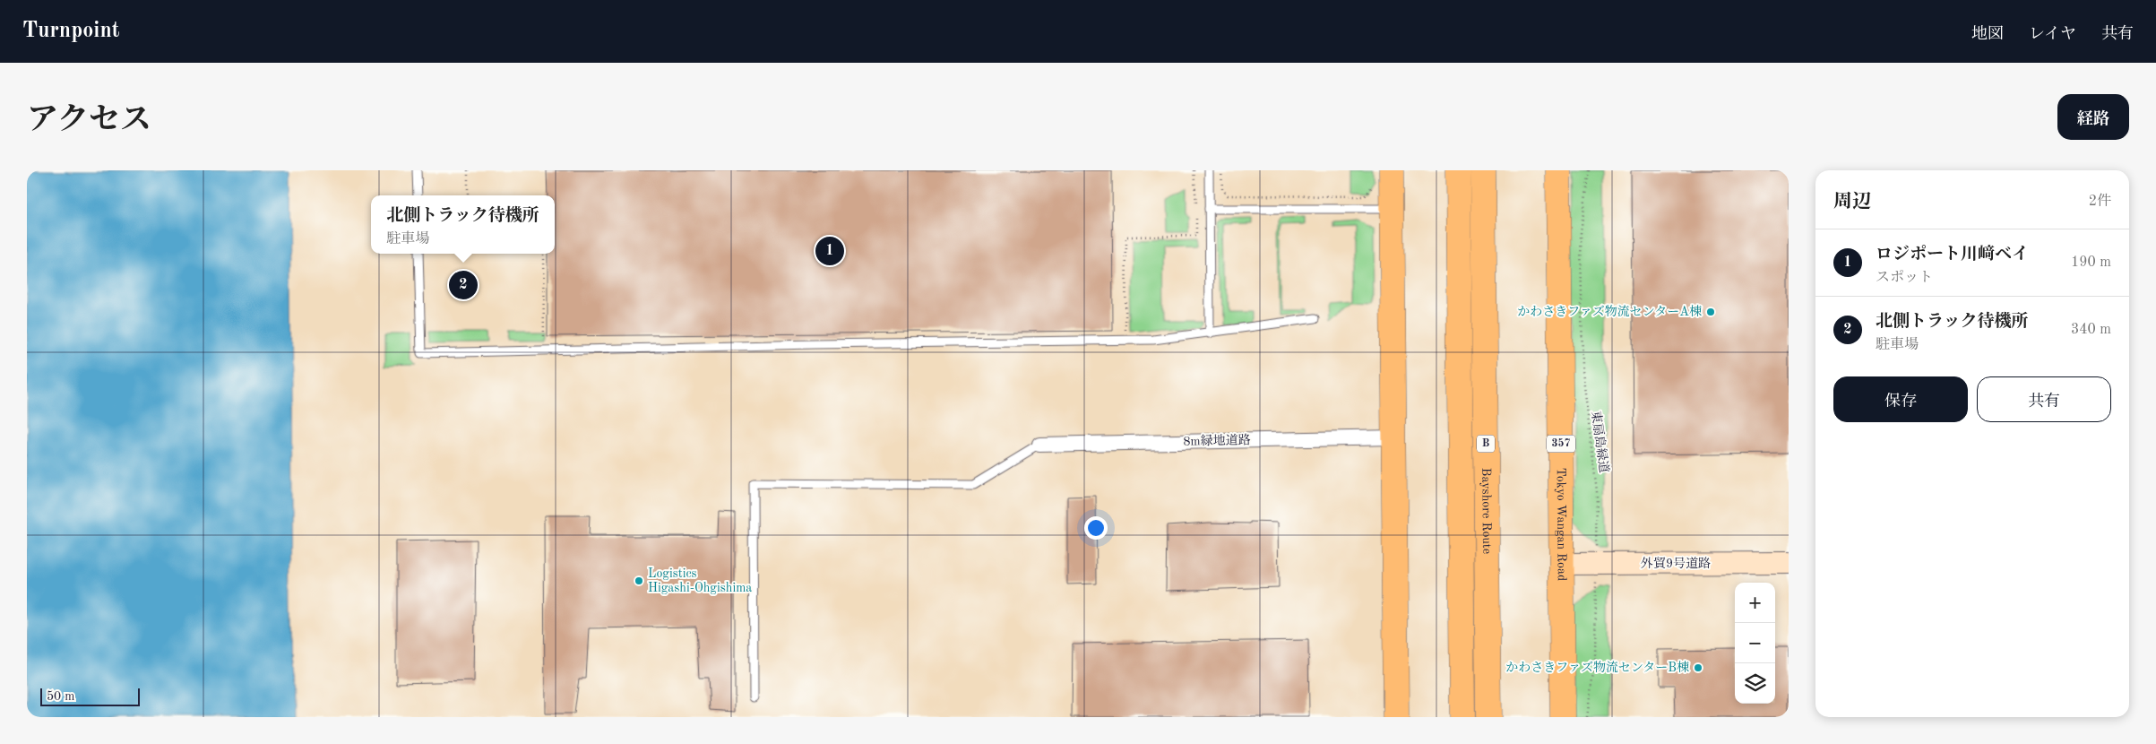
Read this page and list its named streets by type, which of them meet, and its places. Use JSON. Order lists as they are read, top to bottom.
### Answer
{
  "streets": {
    "highway": [
      "B",
      "357",
      "Bayshore Route",
      "Tokyo Wangan Road"
    ],
    "street": ["8m緑地道路", "外貿9号道路"],
    "path": ["東扇島緑道"]
  },
  "crossings": [
    ["東扇島緑道", "外貿9号道路"],
    ["Tokyo Wangan Road", "外貿9号道路"]
  ],
  "places": ["かわさきファズ物流センターA棟", "Logistics Higashi-Ohgishima", "かわさきファズ物流センターB棟"],
  "scale_bar": "50 m",
  "page": {
    "header": "Turnpoint",
    "nav": ["地図", "レイヤ", "共有"],
    "title": "アクセス",
    "buttons": [
      "経路",
      ["保存", "共有"]
    ],
    "heading": ["周辺", "2件"],
    "popup": ["北側トラック待機所", "駐車場"],
    "list": [
      {
        "mark": "1",
        "name": "ロジポート川﨑ベイ",
        "note": "スポット",
        "value": "190 m"
      },
      {
        "mark": "2",
        "name": "北側トラック待機所",
        "note": "駐車場",
        "value": "340 m"
      }
    ],
    "pins": ["1", "2"],
    "map_buttons": ["+", "−"],
    "scale": "50 m"
  }
}
